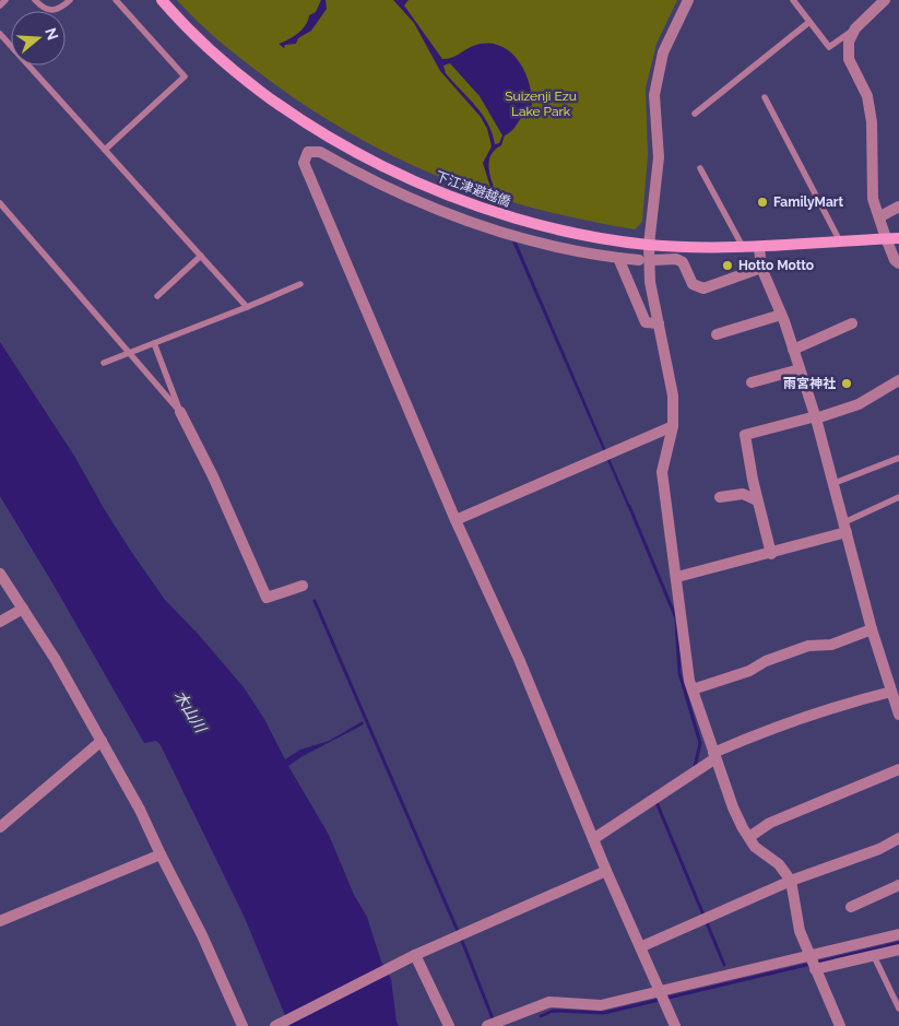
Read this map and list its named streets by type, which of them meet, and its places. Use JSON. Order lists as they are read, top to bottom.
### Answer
{
  "streets": {
    "street": ["下江津避越僑"]
  },
  "water": ["木山川"],
  "parks": ["Suizenji Ezu Lake Park"],
  "places": ["FamilyMart", "Hotto Motto", "雨宮神社"],
  "north": "right"
}
